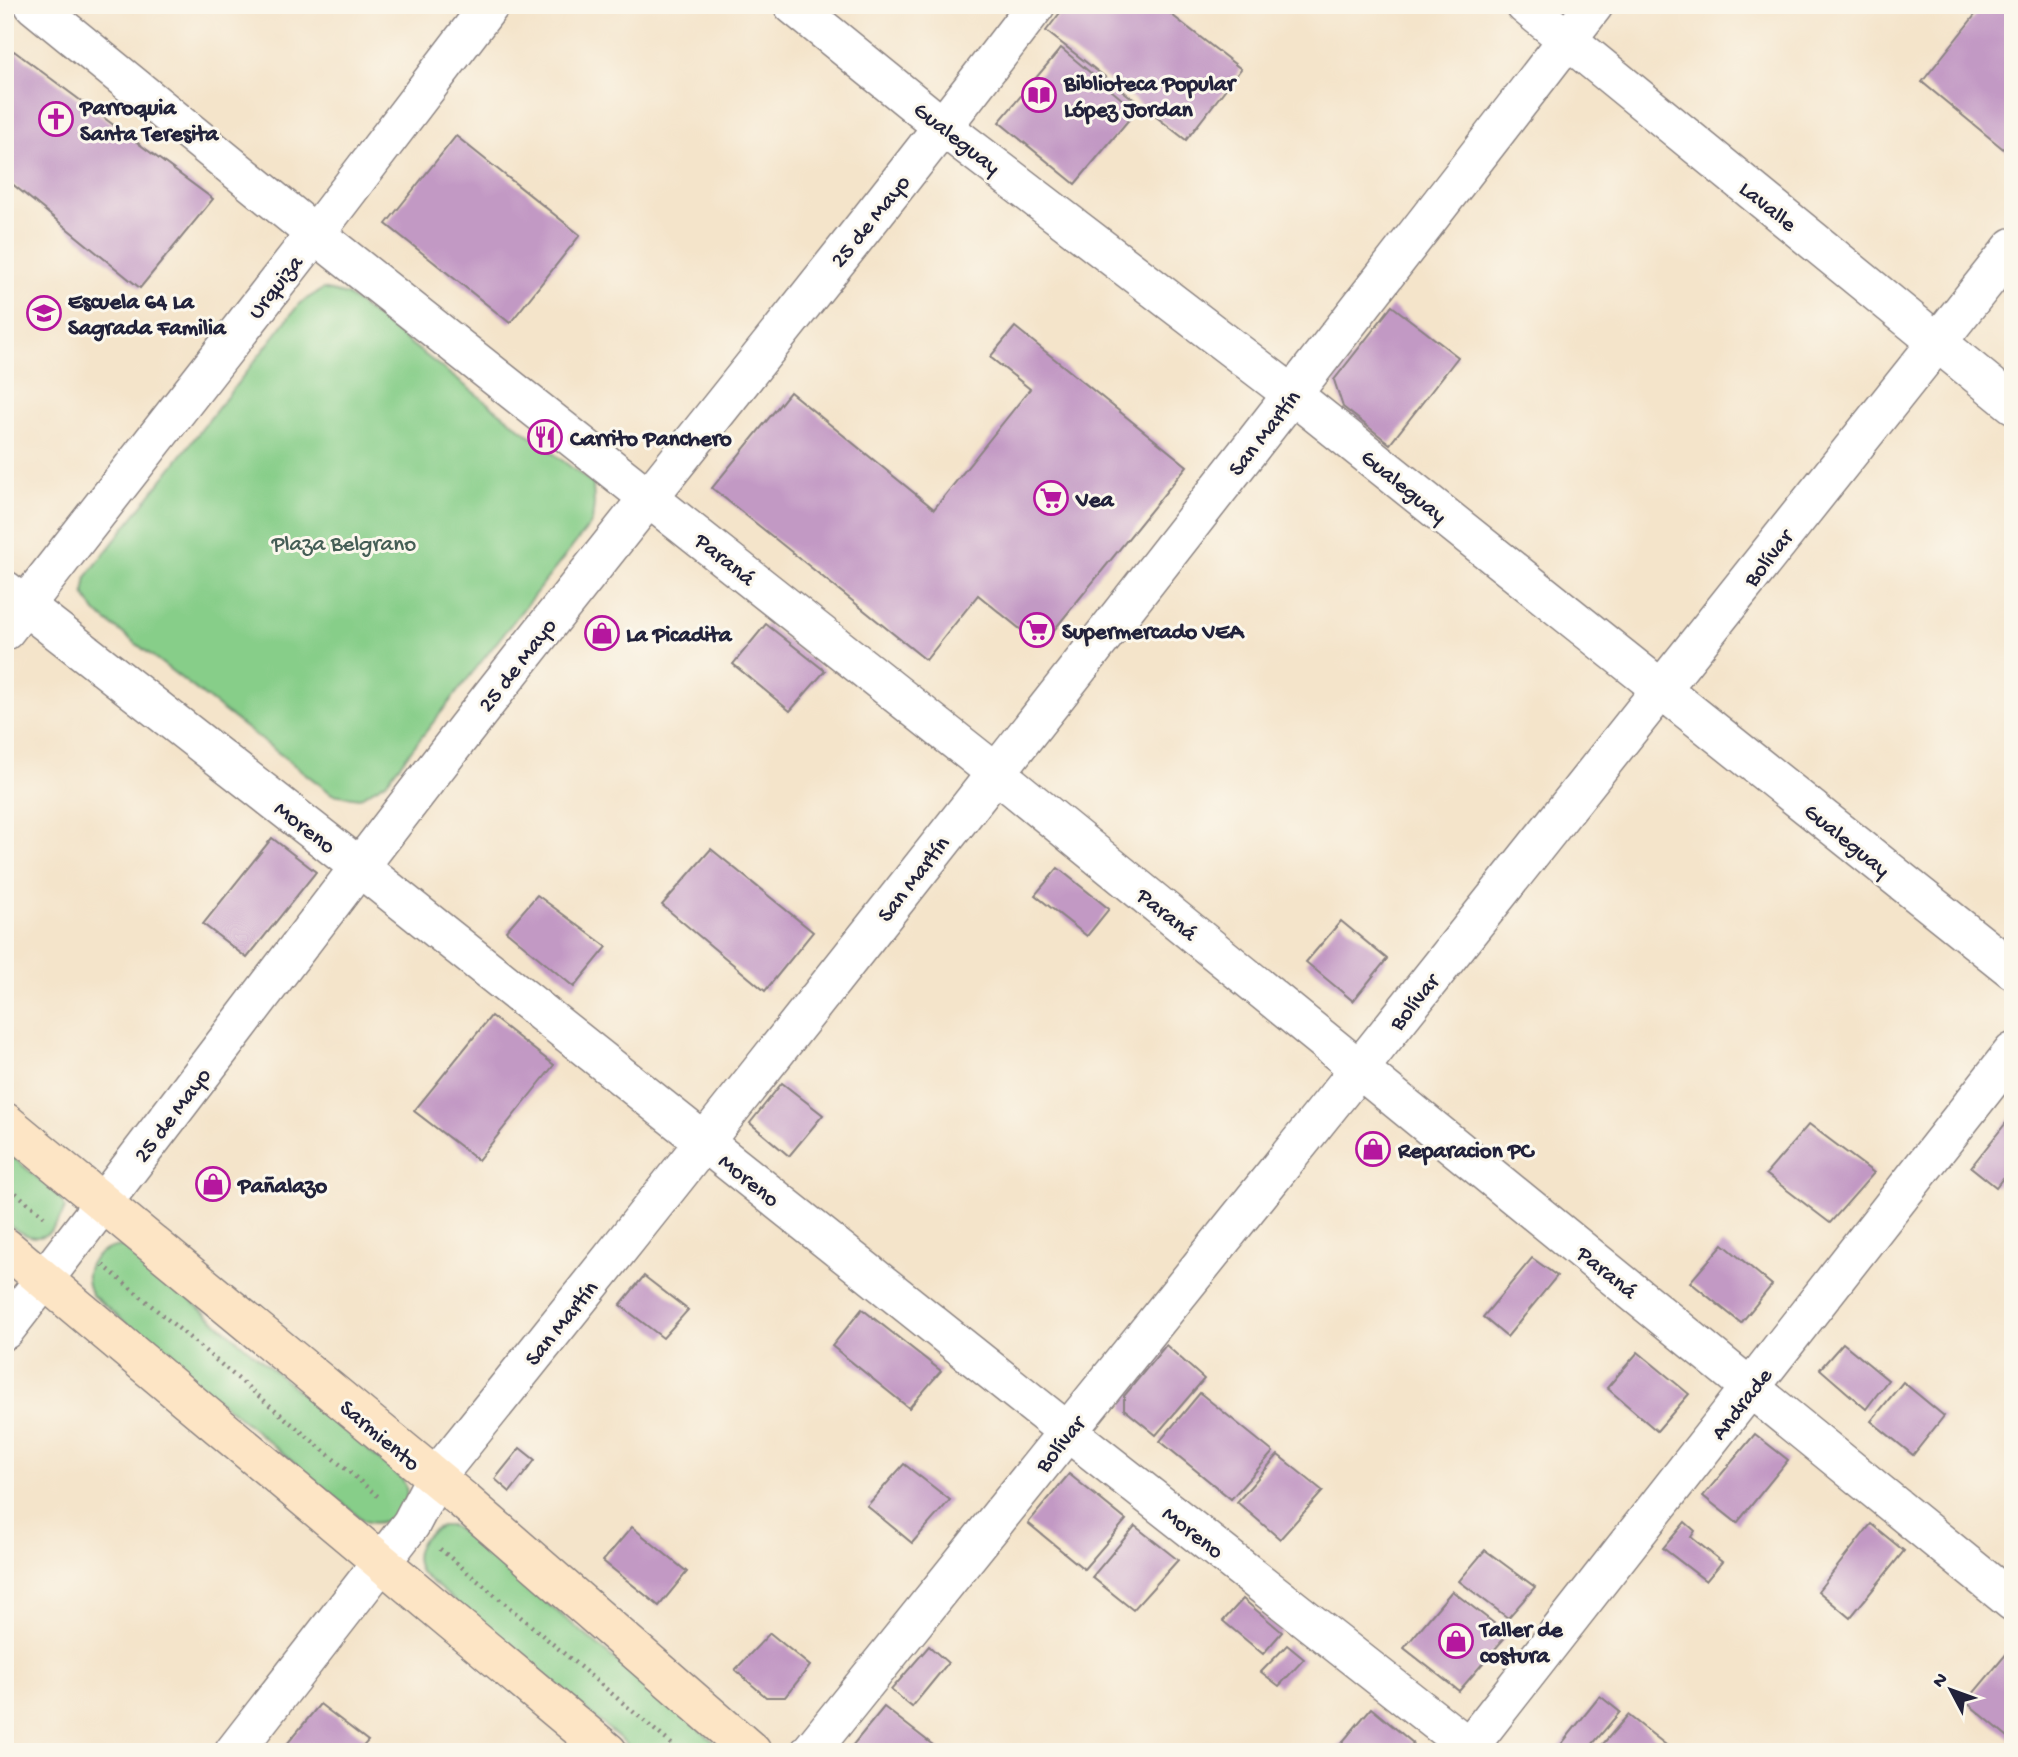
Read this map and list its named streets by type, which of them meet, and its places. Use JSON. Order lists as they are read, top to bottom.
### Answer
{
  "streets": {
    "main road": ["Sarmiento"],
    "street": [
      "Gualeguay",
      "Lavalle",
      "25 de Mayo",
      "Urquiza",
      "San Martín",
      "Bolívar",
      "Paraná",
      "Moreno",
      "Andrade"
    ]
  },
  "crossings": [
    ["Gualeguay", "25 de Mayo"],
    ["Gualeguay", "San Martín"],
    ["Gualeguay", "Bolívar"],
    ["Lavalle", "San Martín"],
    ["Lavalle", "Bolívar"],
    ["25 de Mayo", "Paraná"],
    ["25 de Mayo", "Moreno"],
    ["25 de Mayo", "Sarmiento"],
    ["Urquiza", "Paraná"],
    ["Urquiza", "Moreno"],
    ["San Martín", "Paraná"],
    ["San Martín", "Moreno"],
    ["San Martín", "Sarmiento"],
    ["Bolívar", "Paraná"],
    ["Bolívar", "Moreno"],
    ["Paraná", "Andrade"],
    ["Moreno", "Andrade"]
  ],
  "parks": ["Plaza Belgrano"],
  "places": {
    "library": ["Biblioteca Popular López Jordan"],
    "church": ["Parroquia Santa Teresita"],
    "school or university": ["Escuela 64 La Sagrada Familia"],
    "restaurant": ["Carrito Panchero"],
    "supermarket": ["Vea", "Supermercado VEA"],
    "shop": [
      "La Picadita",
      "Reparacion PC",
      "Pañalazo",
      "Taller de costura"
    ]
  },
  "north": "top left"
}
